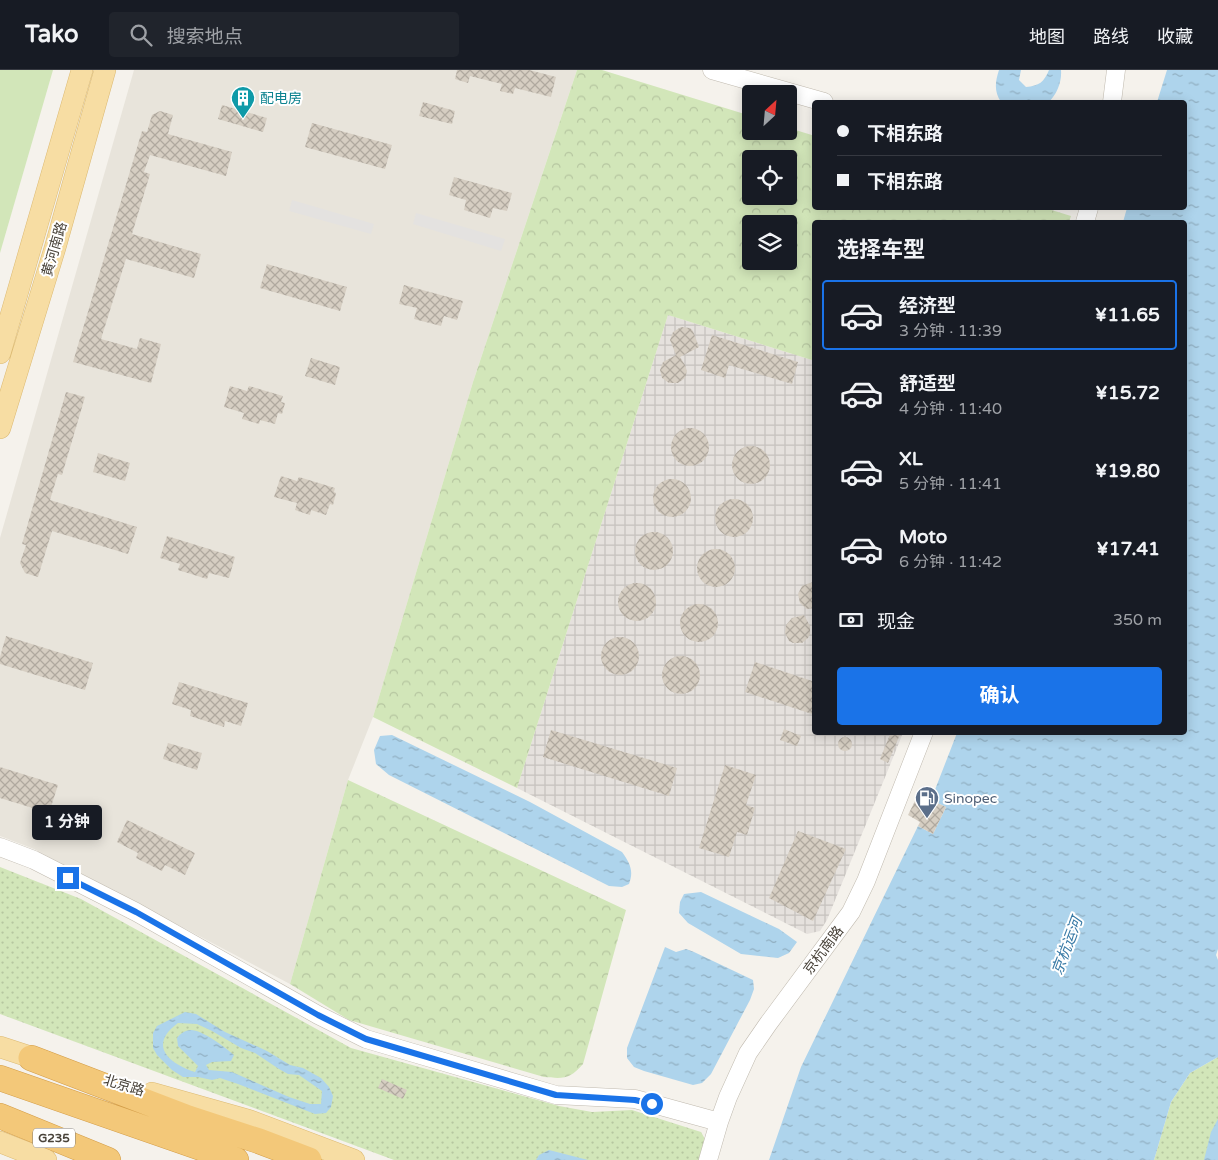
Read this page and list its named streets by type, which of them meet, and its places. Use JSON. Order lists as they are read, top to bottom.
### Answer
{
  "streets": {
    "highway": ["G235"],
    "main road": ["黄河南路"],
    "street": ["京杭南路"]
  },
  "water": ["京杭运河"],
  "places": {
    "building": ["配电房"],
    "fuel station": ["Sinopec"]
  },
  "north": "top right",
  "page": {
    "header": "Tako",
    "search": "搜索地点",
    "nav": ["地图", "路线", "收藏"],
    "banner": ["下相东路", "下相东路"],
    "heading": "选择车型",
    "list": [
      {
        "name": "经济型",
        "note": "3 分钟 · 11:39",
        "value": "¥11.65"
      },
      {
        "name": "舒适型",
        "note": "4 分钟 · 11:40",
        "value": "¥15.72"
      },
      {
        "name": "XL",
        "note": "5 分钟 · 11:41",
        "value": "¥19.80"
      },
      {
        "name": "Moto",
        "note": "6 分钟 · 11:42",
        "value": "¥17.41"
      }
    ],
    "pay": ["现金", "350 m"],
    "buttons": "确认",
    "bubble": "1 分钟"
  }
}
